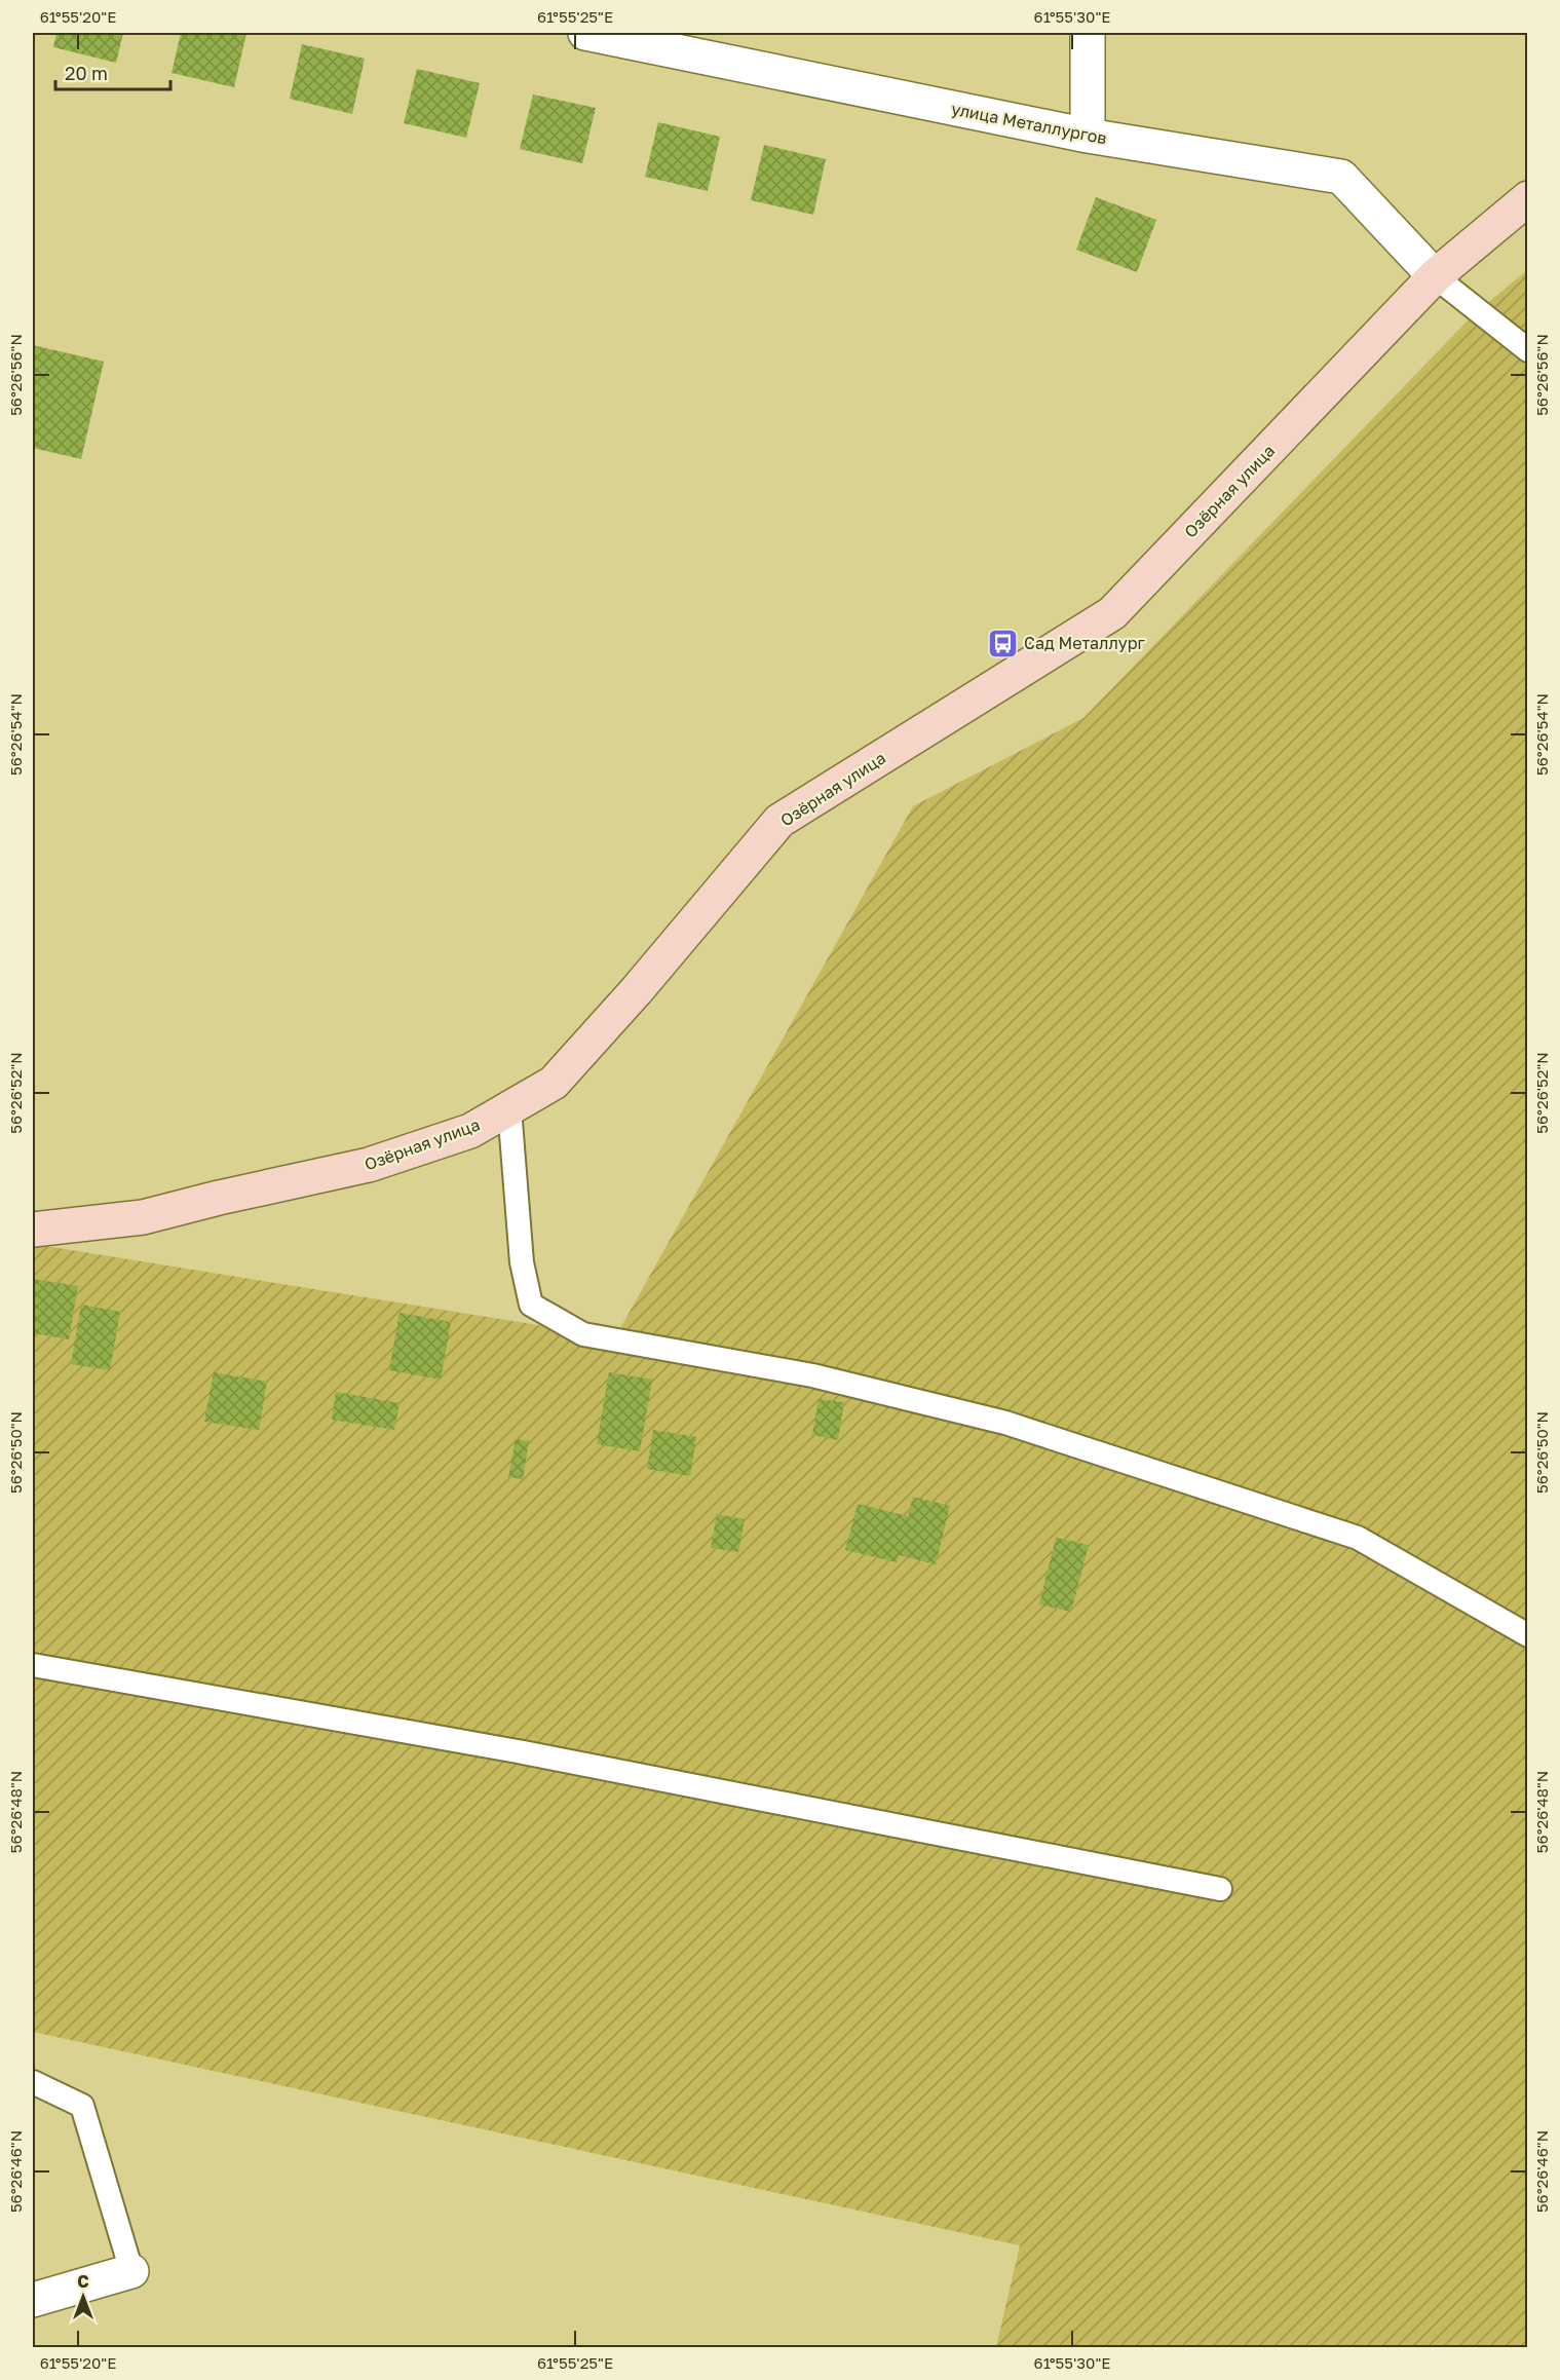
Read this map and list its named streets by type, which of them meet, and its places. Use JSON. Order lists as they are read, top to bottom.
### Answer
{
  "streets": {
    "street": ["улица Металлургов", "Озёрная улица"]
  },
  "crossings": [
    ["улица Металлургов", "Озёрная улица"]
  ],
  "places": {
    "bus stop": ["Сад Металлург"]
  },
  "scale_bar": "20 m",
  "north": "top",
  "coordinates": [
    "61°55'20\"E",
    "61°55'25\"E",
    "61°55'30\"E",
    "56°26'56\"N",
    "56°26'54\"N",
    "56°26'52\"N",
    "56°26'50\"N",
    "56°26'48\"N",
    "56°26'46\"N"
  ]
}
